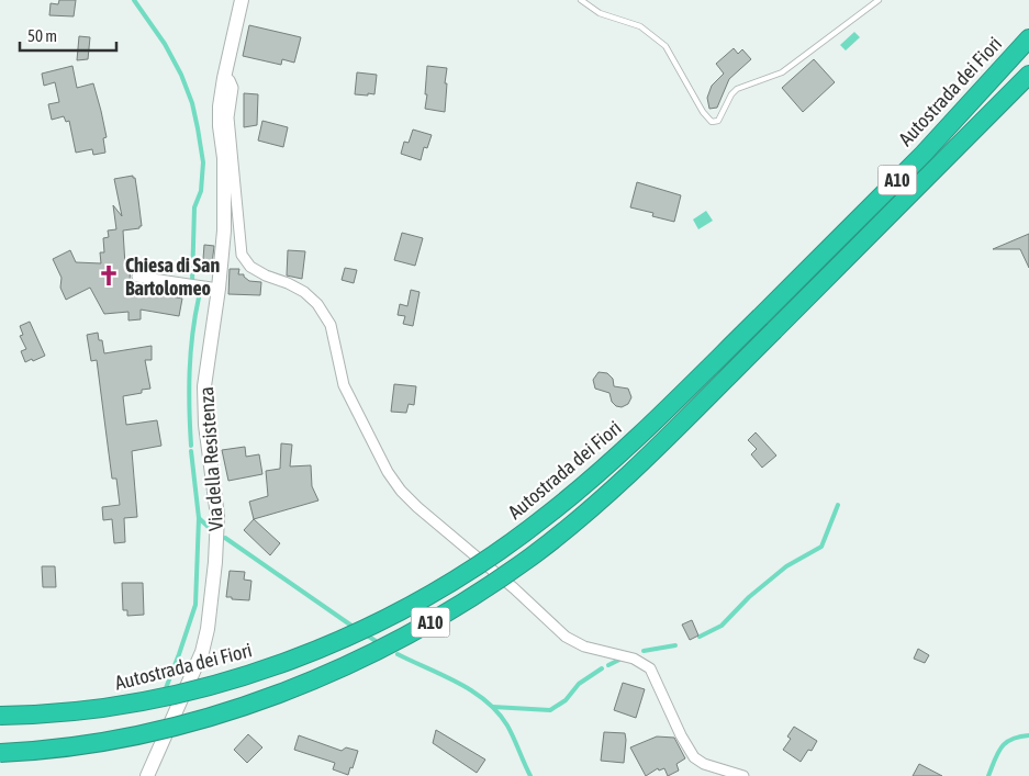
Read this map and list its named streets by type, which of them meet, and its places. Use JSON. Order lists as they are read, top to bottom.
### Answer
{
  "streets": {
    "highway": ["Autostrada dei Fiori", "A10"],
    "street": ["Via della Resistenza"]
  },
  "places": {
    "church": ["Chiesa di San Bartolomeo"]
  },
  "scale_bar": "50 m"
}
